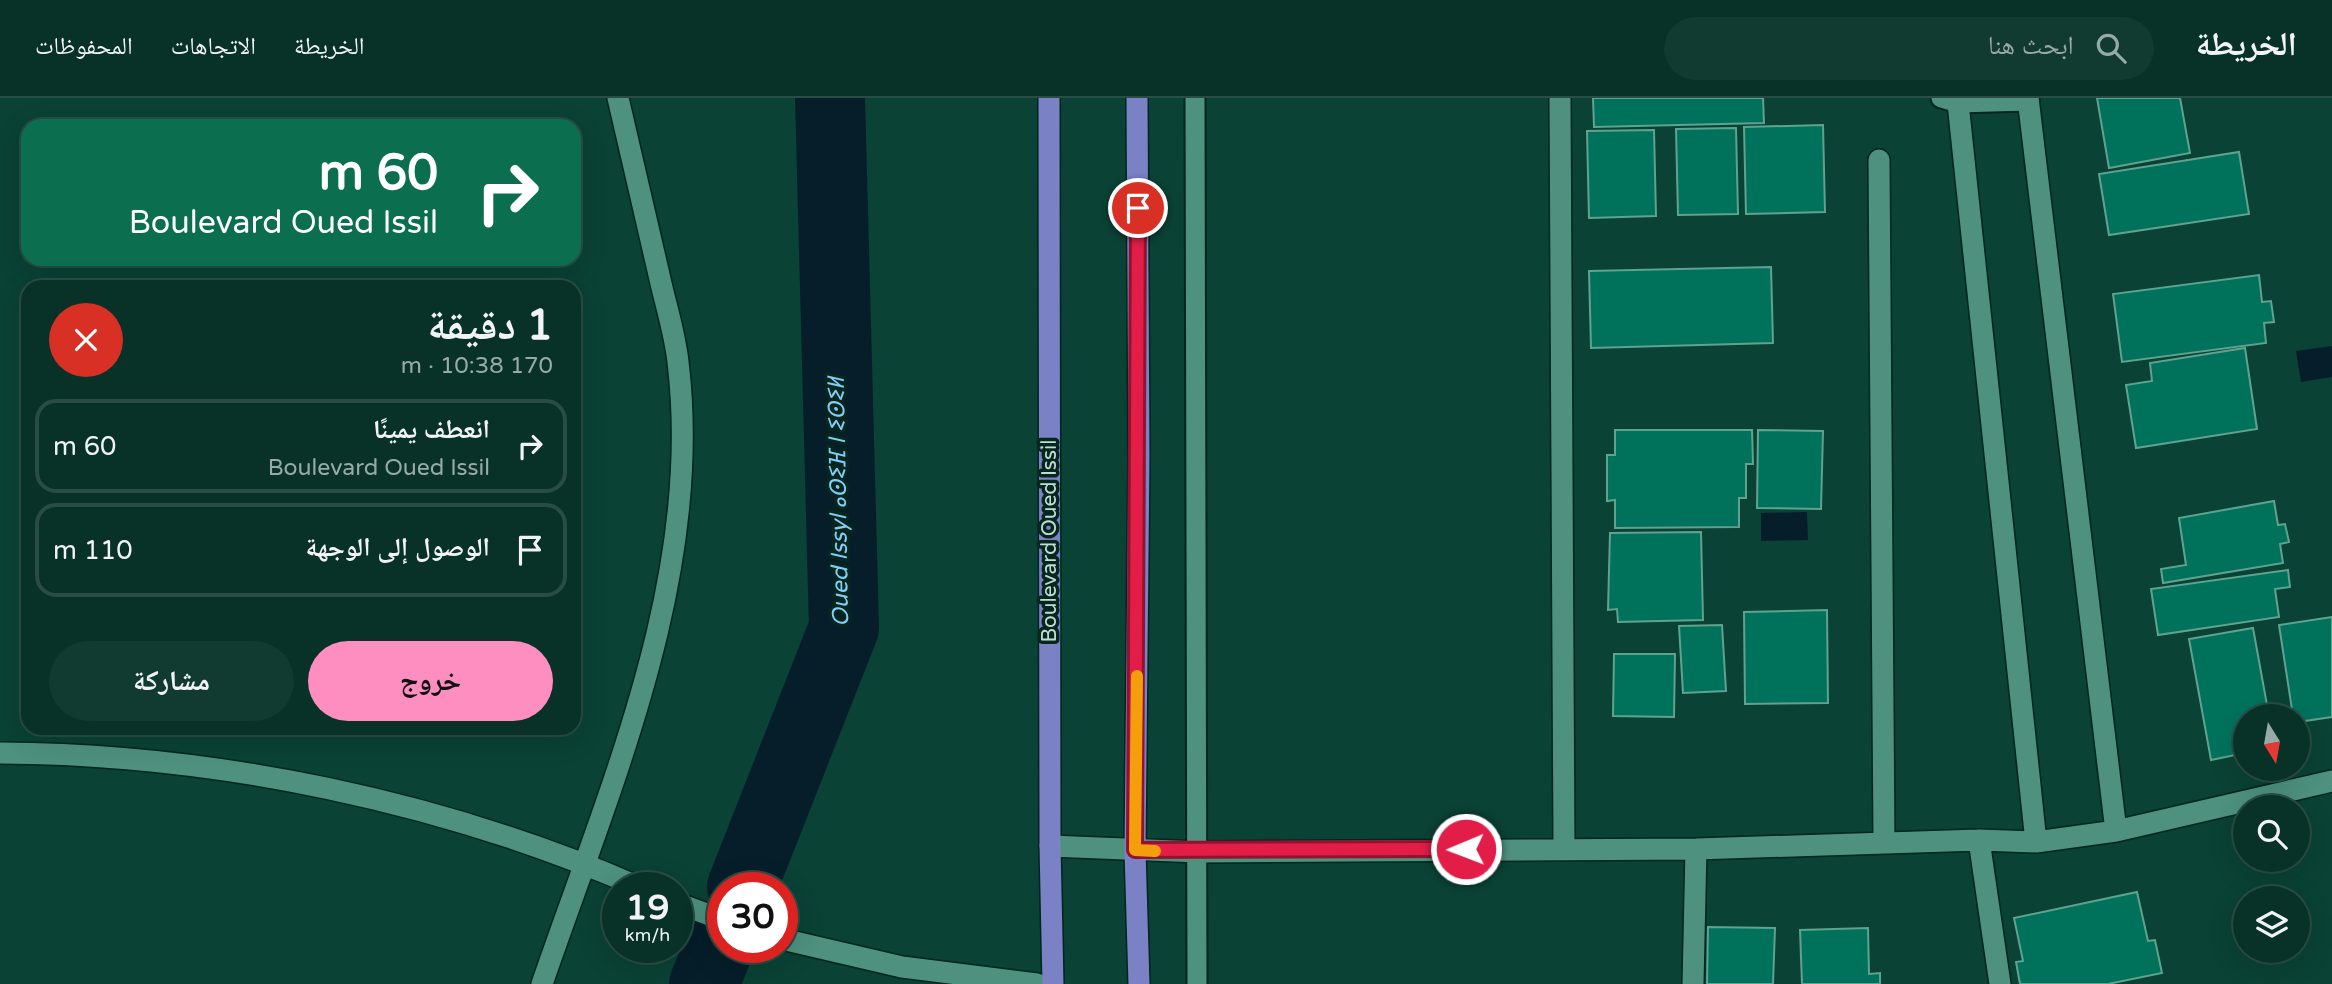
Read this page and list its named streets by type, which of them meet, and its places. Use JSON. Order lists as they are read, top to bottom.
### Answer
{
  "streets": {
    "main road": ["Boulevard Oued Issil"]
  },
  "water": ["Oued Issyl ⴰⵙⵉⴼ ⵏ ⵉⵙⵉⵍ"],
  "north": "bottom",
  "page": {
    "header": "الخريطة",
    "search": "ابحث هنا",
    "nav": ["الخريطة", "الاتجاهات", "المحفوظات"],
    "turn": ["60 m", "Boulevard Oued Issil"],
    "heading": ["1 دقيقة", "170 m · 10:38"],
    "list": [
      {
        "name": "انعطف يمينًا",
        "note": "Boulevard Oued Issil",
        "value": "60 m"
      },
      {
        "name": "الوصول إلى الوجهة",
        "value": "110 m"
      }
    ],
    "buttons": ["خروج", "مشاركة"],
    "speed": "19 km/h",
    "limit": "30"
  }
}
